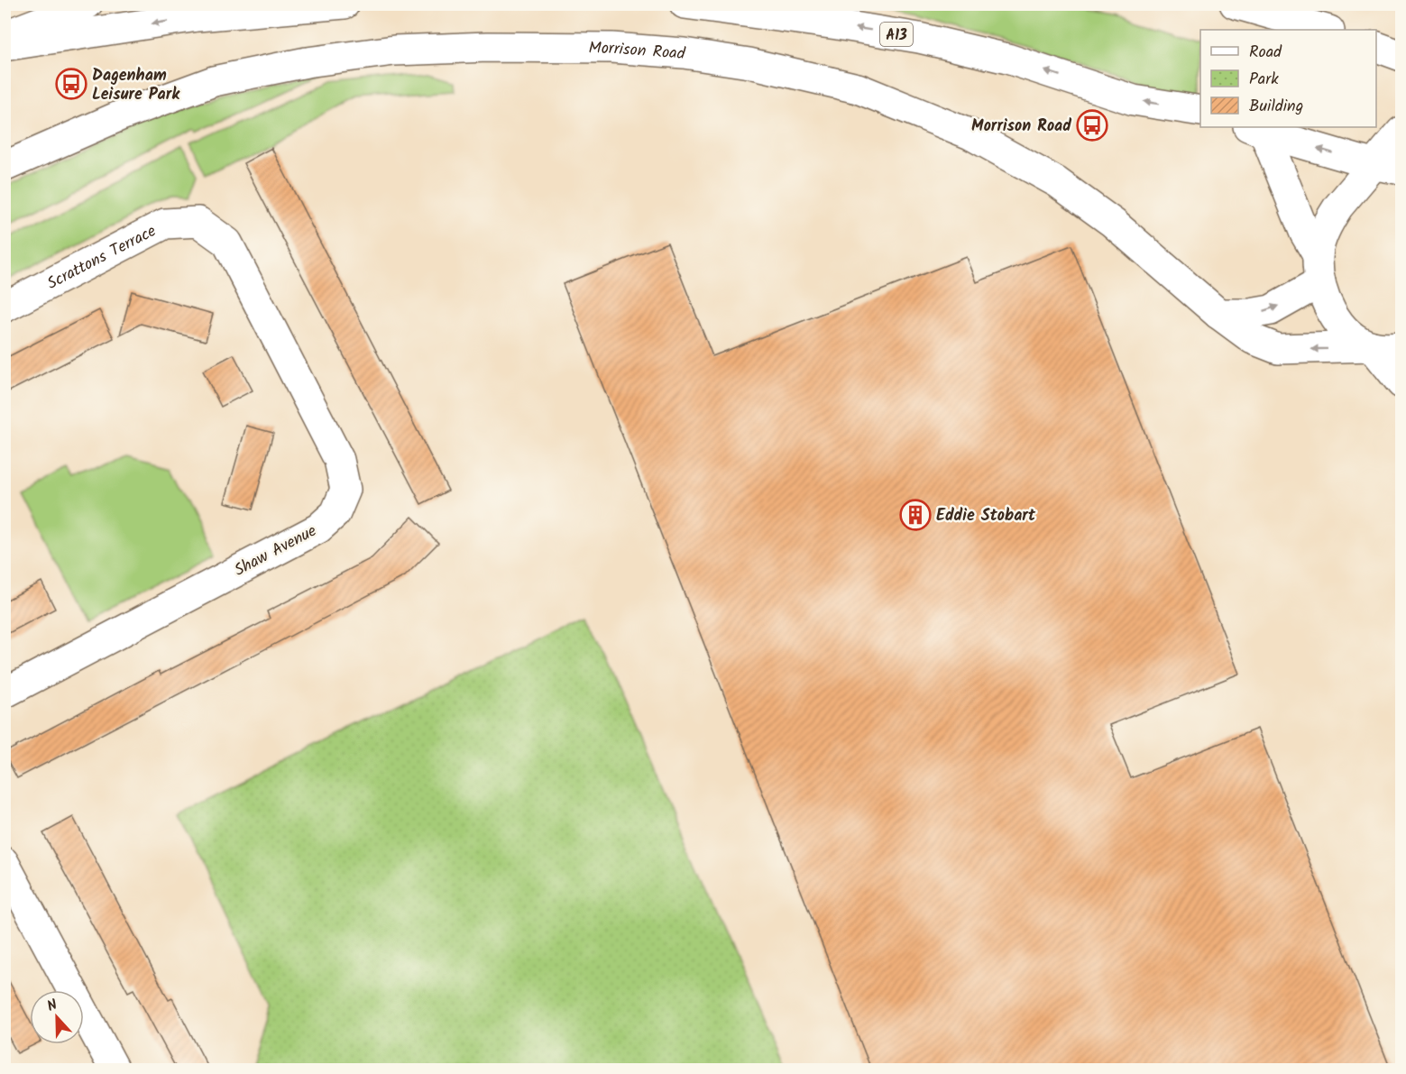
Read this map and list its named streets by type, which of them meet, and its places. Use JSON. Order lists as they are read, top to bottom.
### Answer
{
  "streets": {
    "main road": [
      "A13",
      "Morrison Road",
      "Scrattons Terrace",
      "Shaw Avenue"
    ]
  },
  "crossings": [
    ["Scrattons Terrace", "Shaw Avenue"]
  ],
  "places": {
    "bus stop": ["Dagenham Leisure Park", "Morrison Road"],
    "building": ["Eddie Stobart"]
  },
  "legend": ["Road", "Park", "Building"],
  "north": "top"
}
